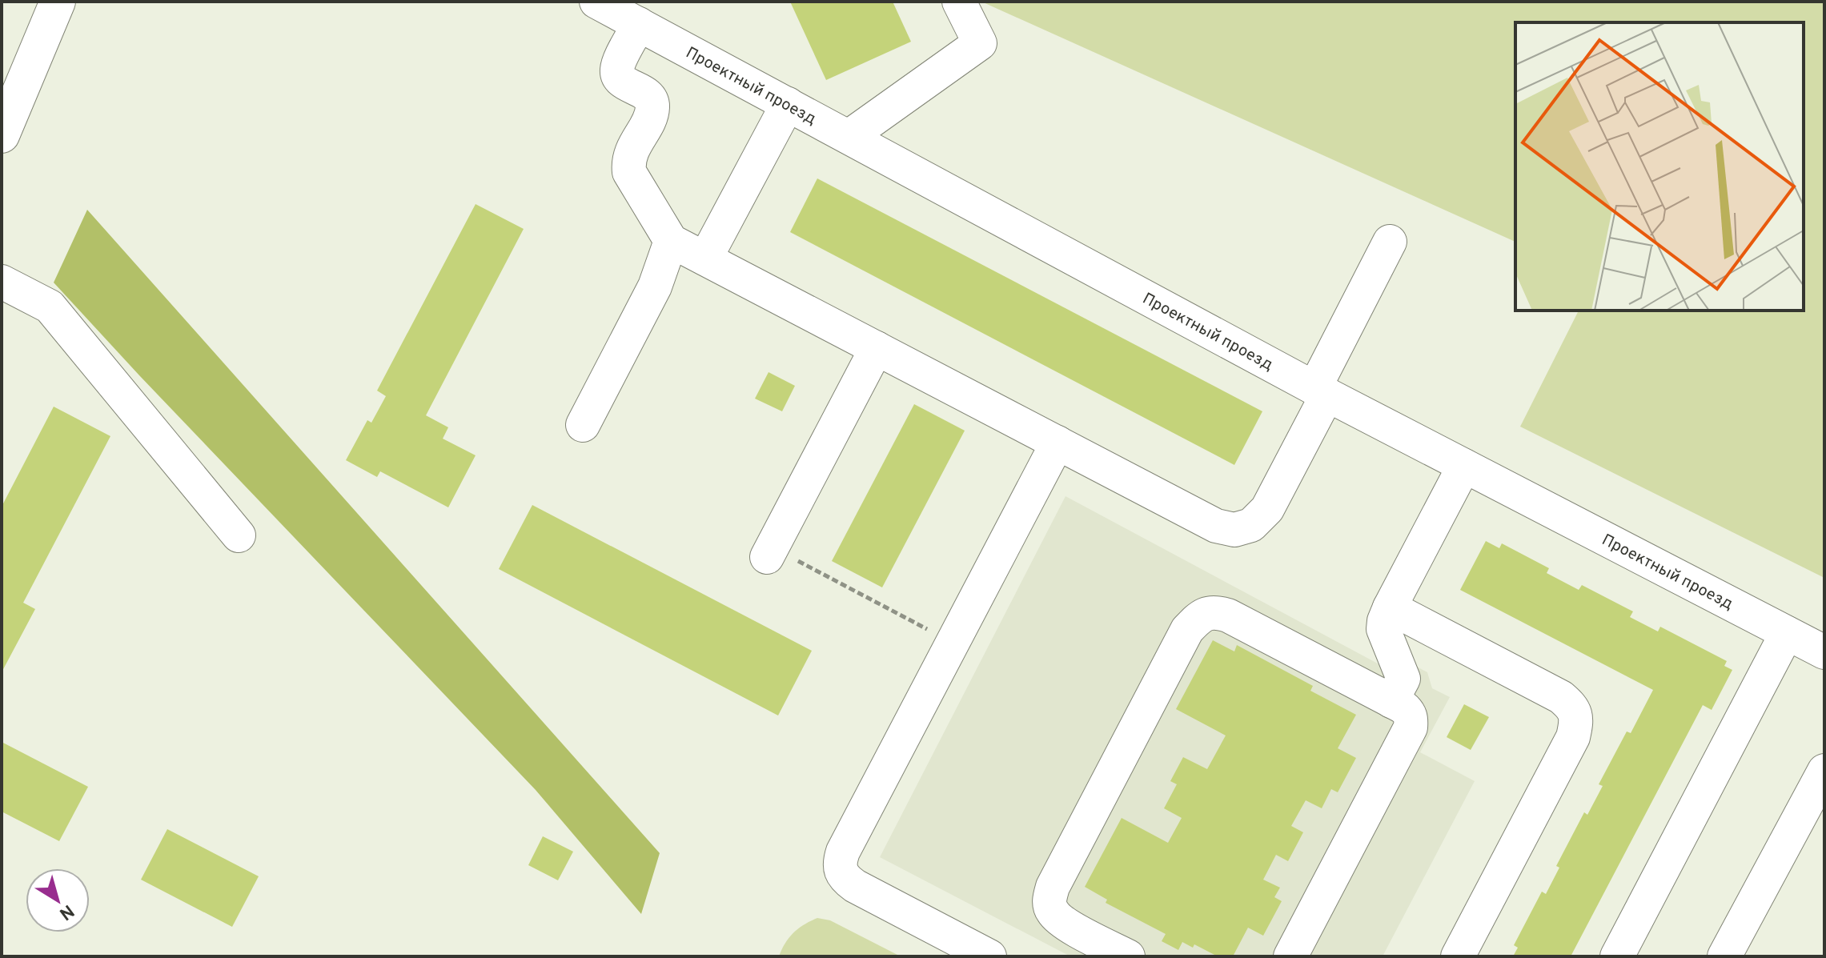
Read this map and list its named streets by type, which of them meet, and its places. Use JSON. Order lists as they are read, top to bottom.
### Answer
{
  "streets": {
    "street": ["Проектный проезд"]
  },
  "north": "bottom right"
}
